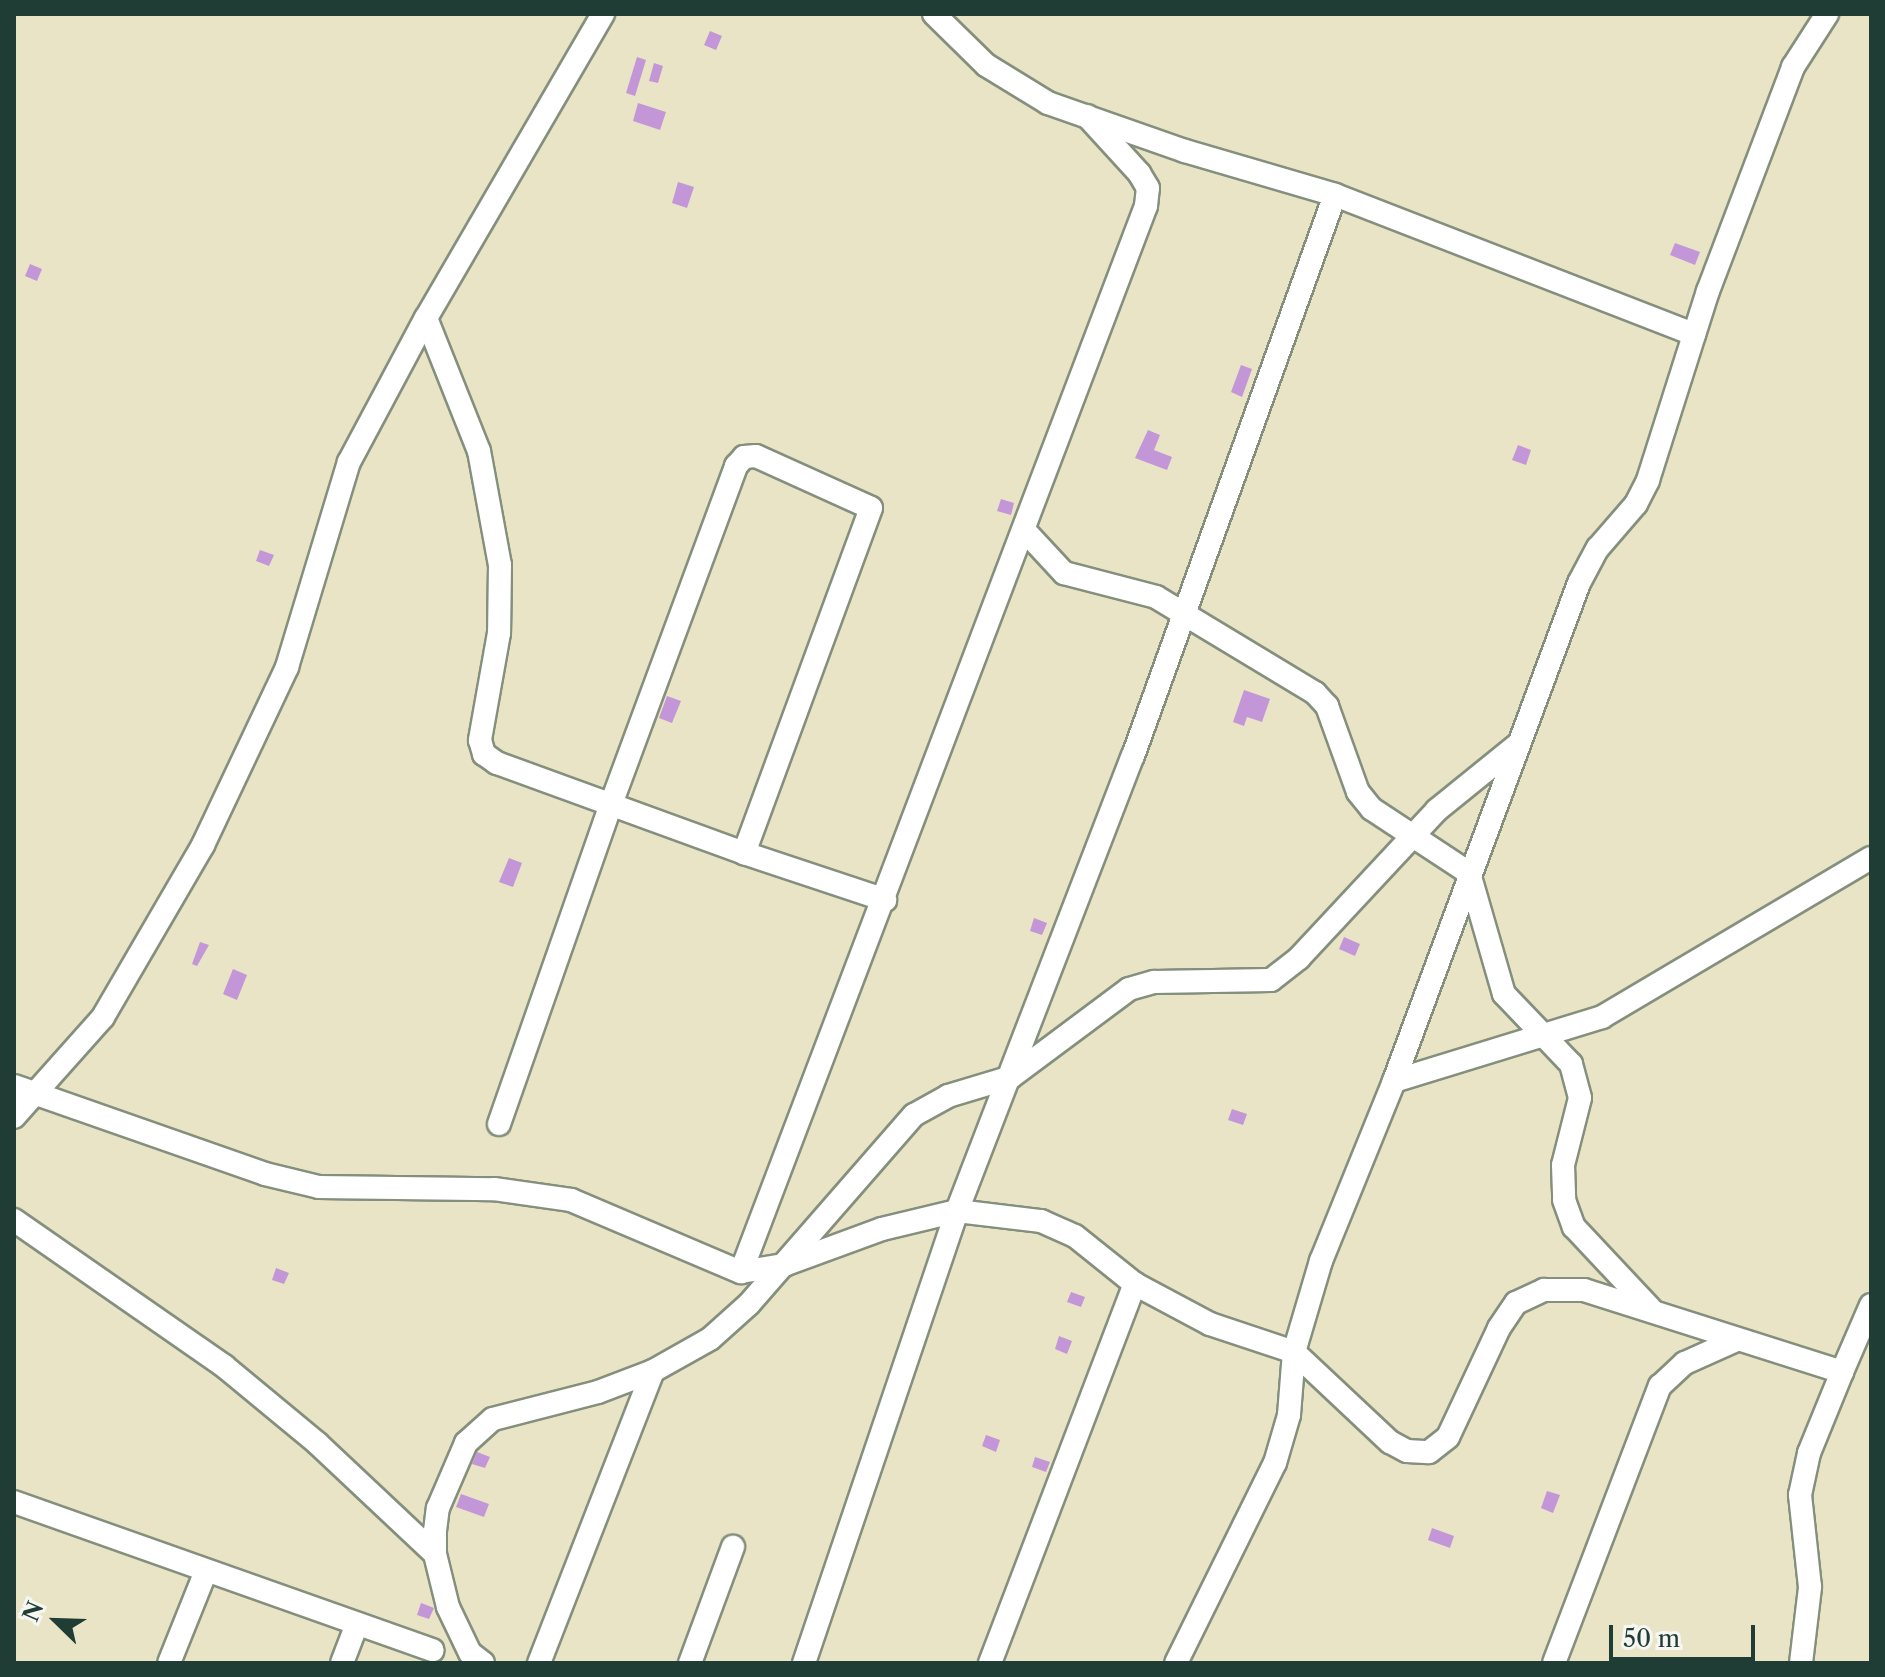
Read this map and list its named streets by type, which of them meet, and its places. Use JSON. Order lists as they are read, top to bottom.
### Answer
{
  "scale_bar": "50 m",
  "north": "top left"
}
